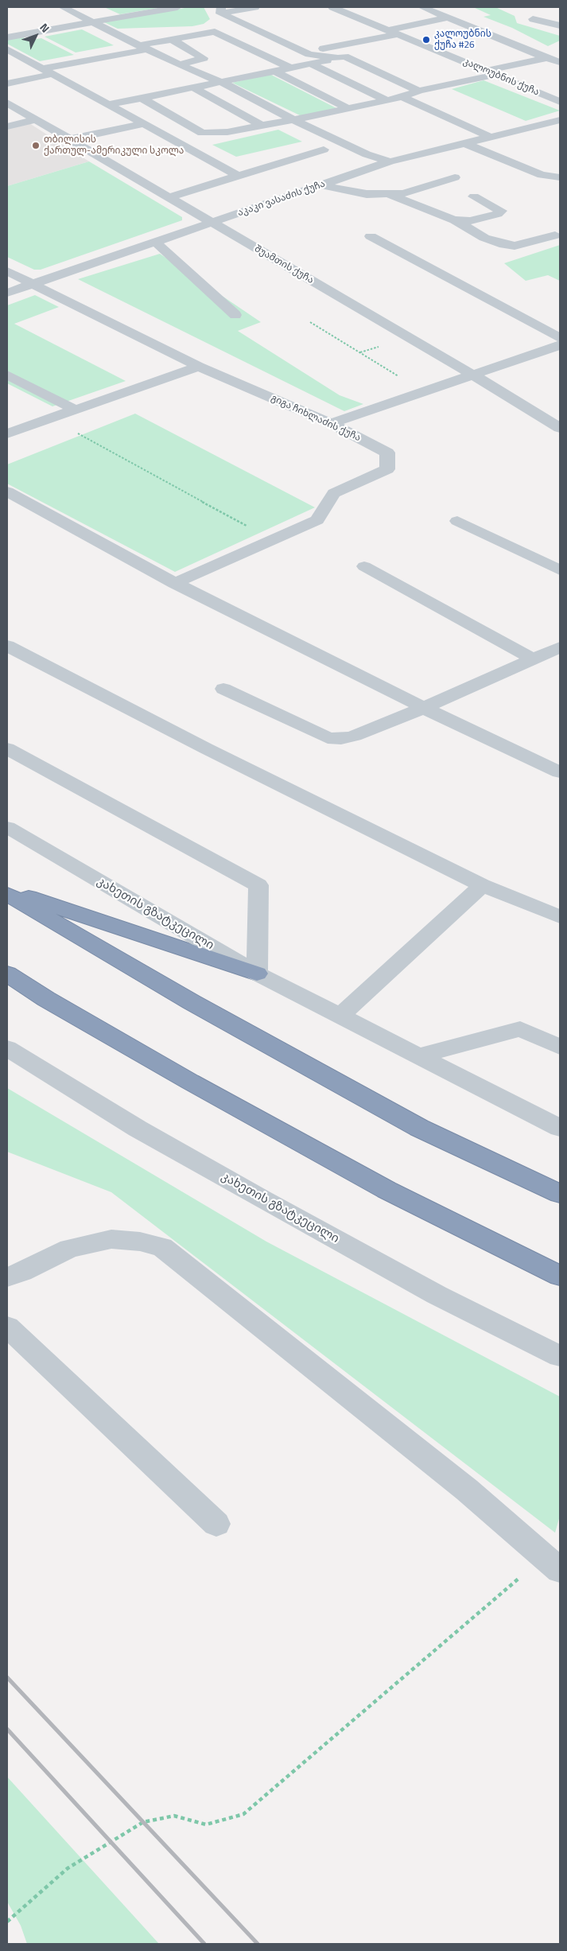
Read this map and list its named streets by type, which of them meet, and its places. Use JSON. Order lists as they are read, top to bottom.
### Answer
{
  "streets": {
    "street": [
      "კალოუბნის ქუჩა",
      "აკაკი ვასაძის ქუჩა",
      "შუამთის ქუჩა",
      "გიგა ჩიხლაძის ქუჩა",
      "კახეთის გზატკეცილი"
    ]
  },
  "crossings": [
    ["აკაკი ვასაძის ქუჩა", "შუამთის ქუჩა"],
    ["აკაკი ვასაძის ქუჩა", "გიგა ჩიხლაძის ქუჩა"]
  ],
  "places": ["კალოუბნის ქუჩა #26", "თბილისის ქართულ-ამერიკული სკოლა"],
  "north": "top right"
}
